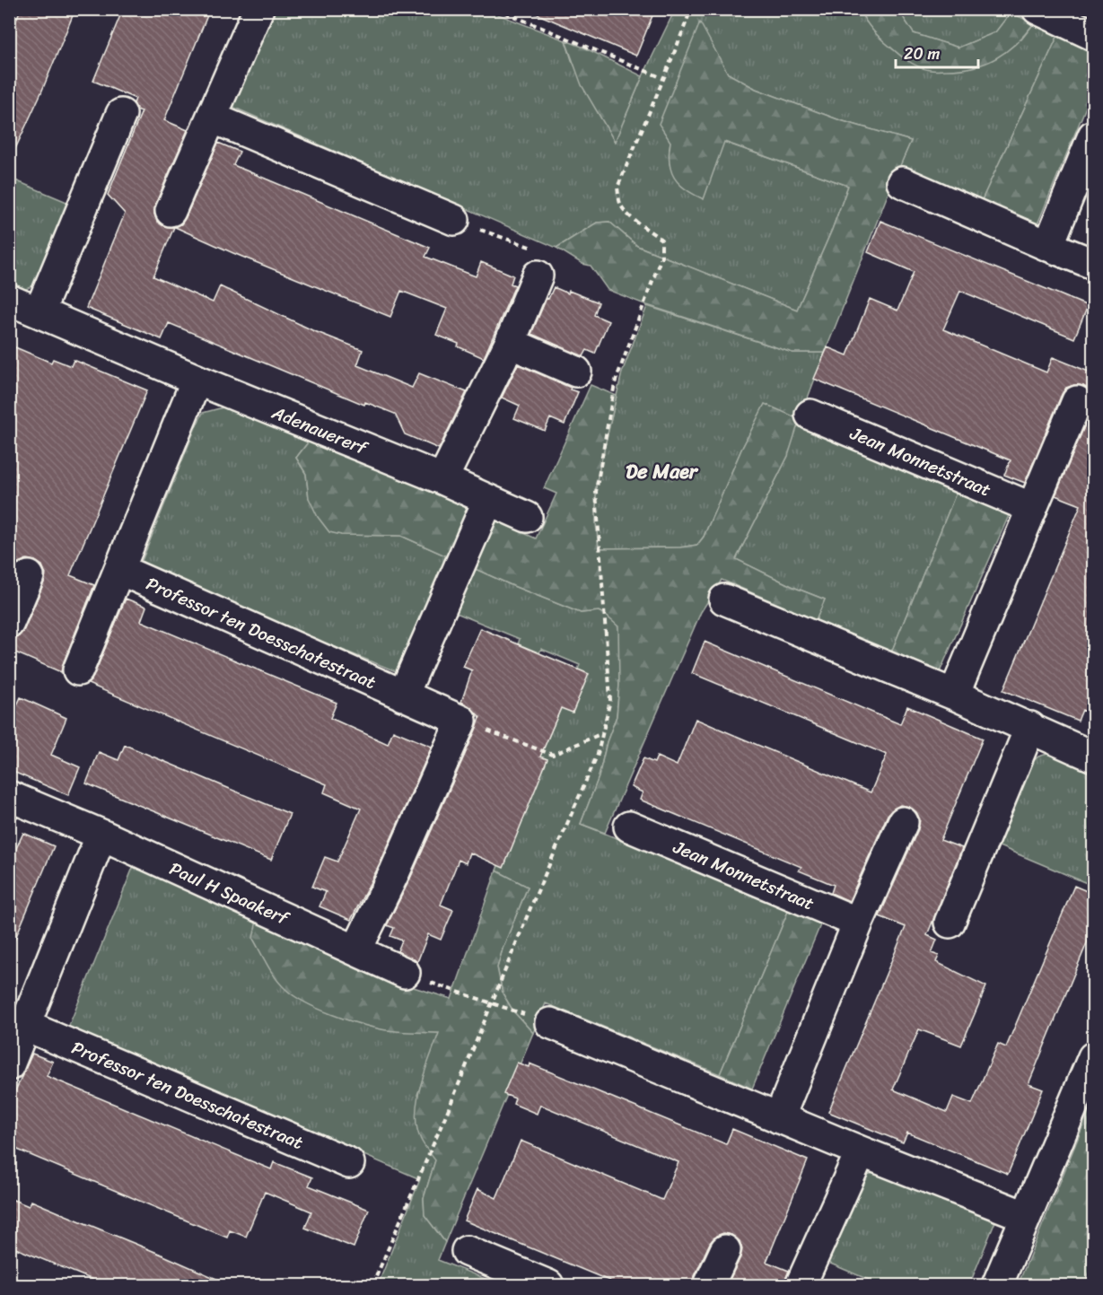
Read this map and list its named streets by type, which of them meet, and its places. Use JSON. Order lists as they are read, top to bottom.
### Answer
{
  "streets": {
    "street": [
      "Adenauererf",
      "Jean Monnetstraat",
      "Professor ten Doesschatestraat",
      "Paul H Spaakerf"
    ]
  },
  "districts": ["De Maer"],
  "scale_bar": "20 m"
}
